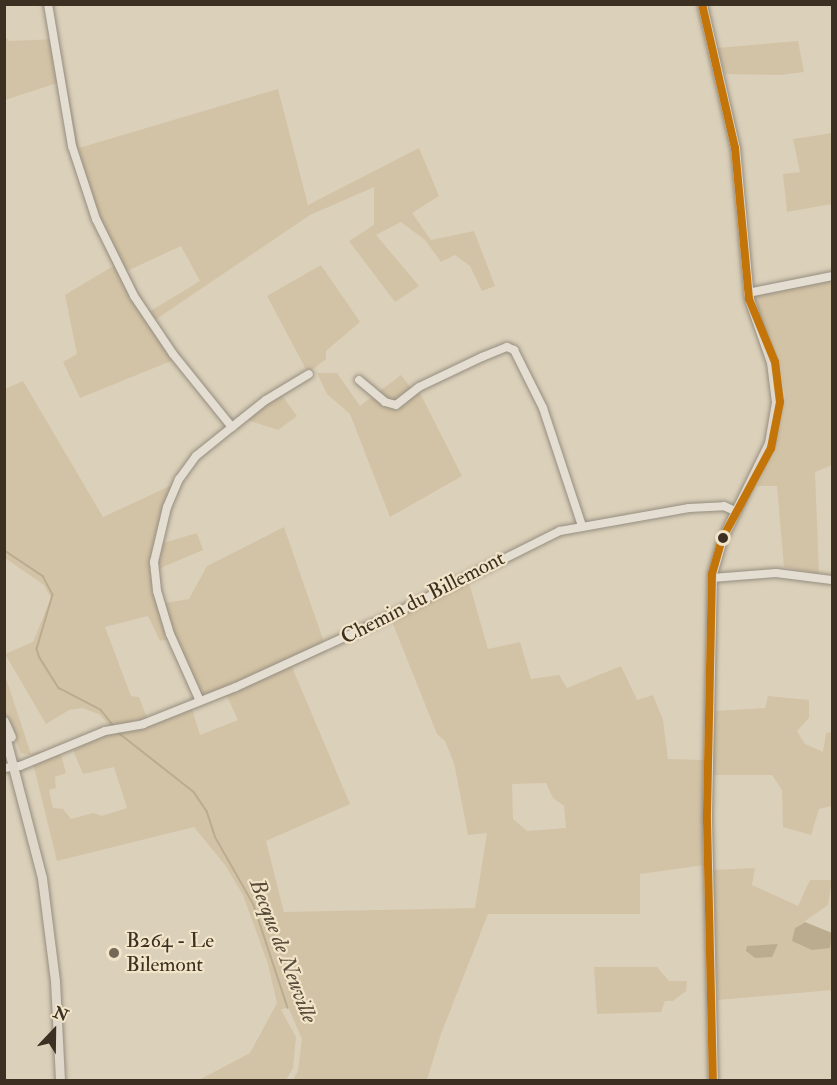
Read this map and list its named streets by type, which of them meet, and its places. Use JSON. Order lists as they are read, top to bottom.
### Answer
{
  "streets": {
    "street": ["Chemin du Billemont"]
  },
  "water": ["Becque de Neuville"],
  "places": ["B264 - Le Bilemont"],
  "north": "top"
}
